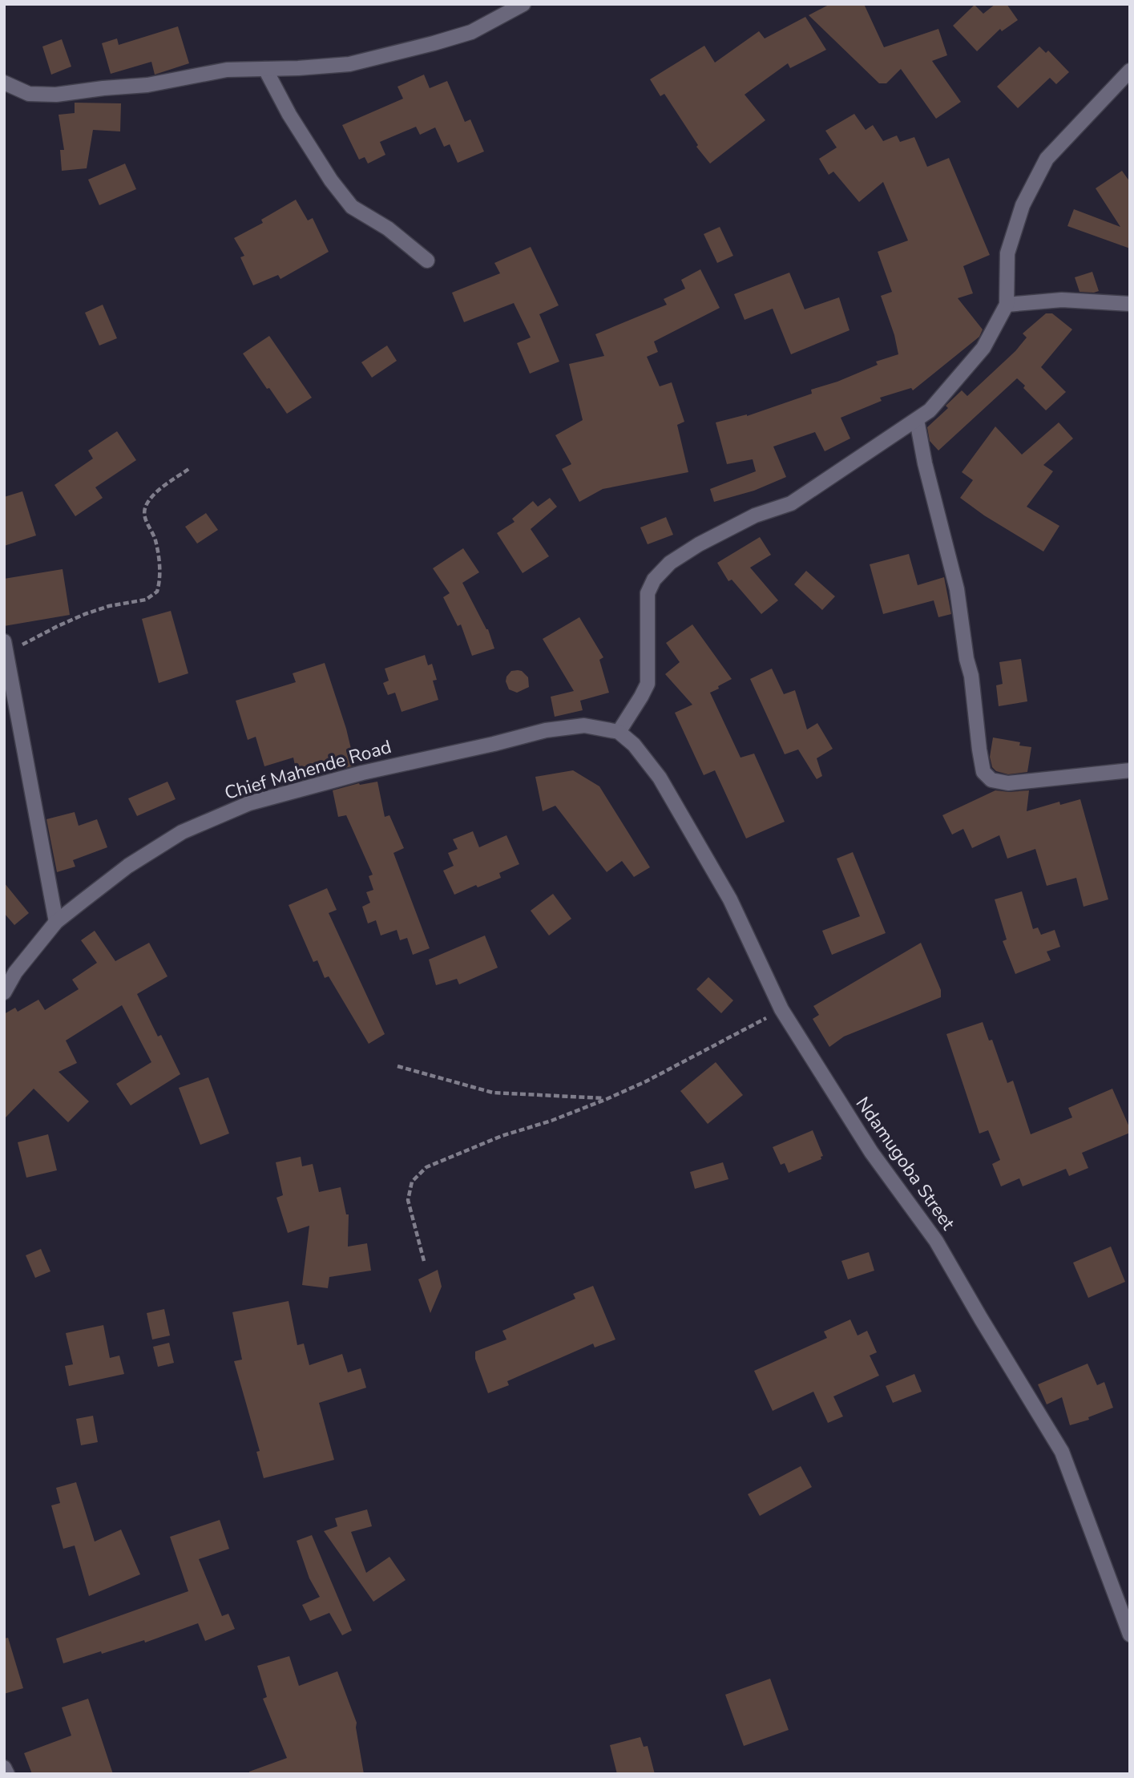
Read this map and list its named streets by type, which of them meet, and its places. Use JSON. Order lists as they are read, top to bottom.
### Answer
{
  "streets": {
    "street": ["Chief Mahende Road", "Ndamugoba Street"]
  },
  "crossings": [
    ["Chief Mahende Road", "Ndamugoba Street"]
  ]
}
